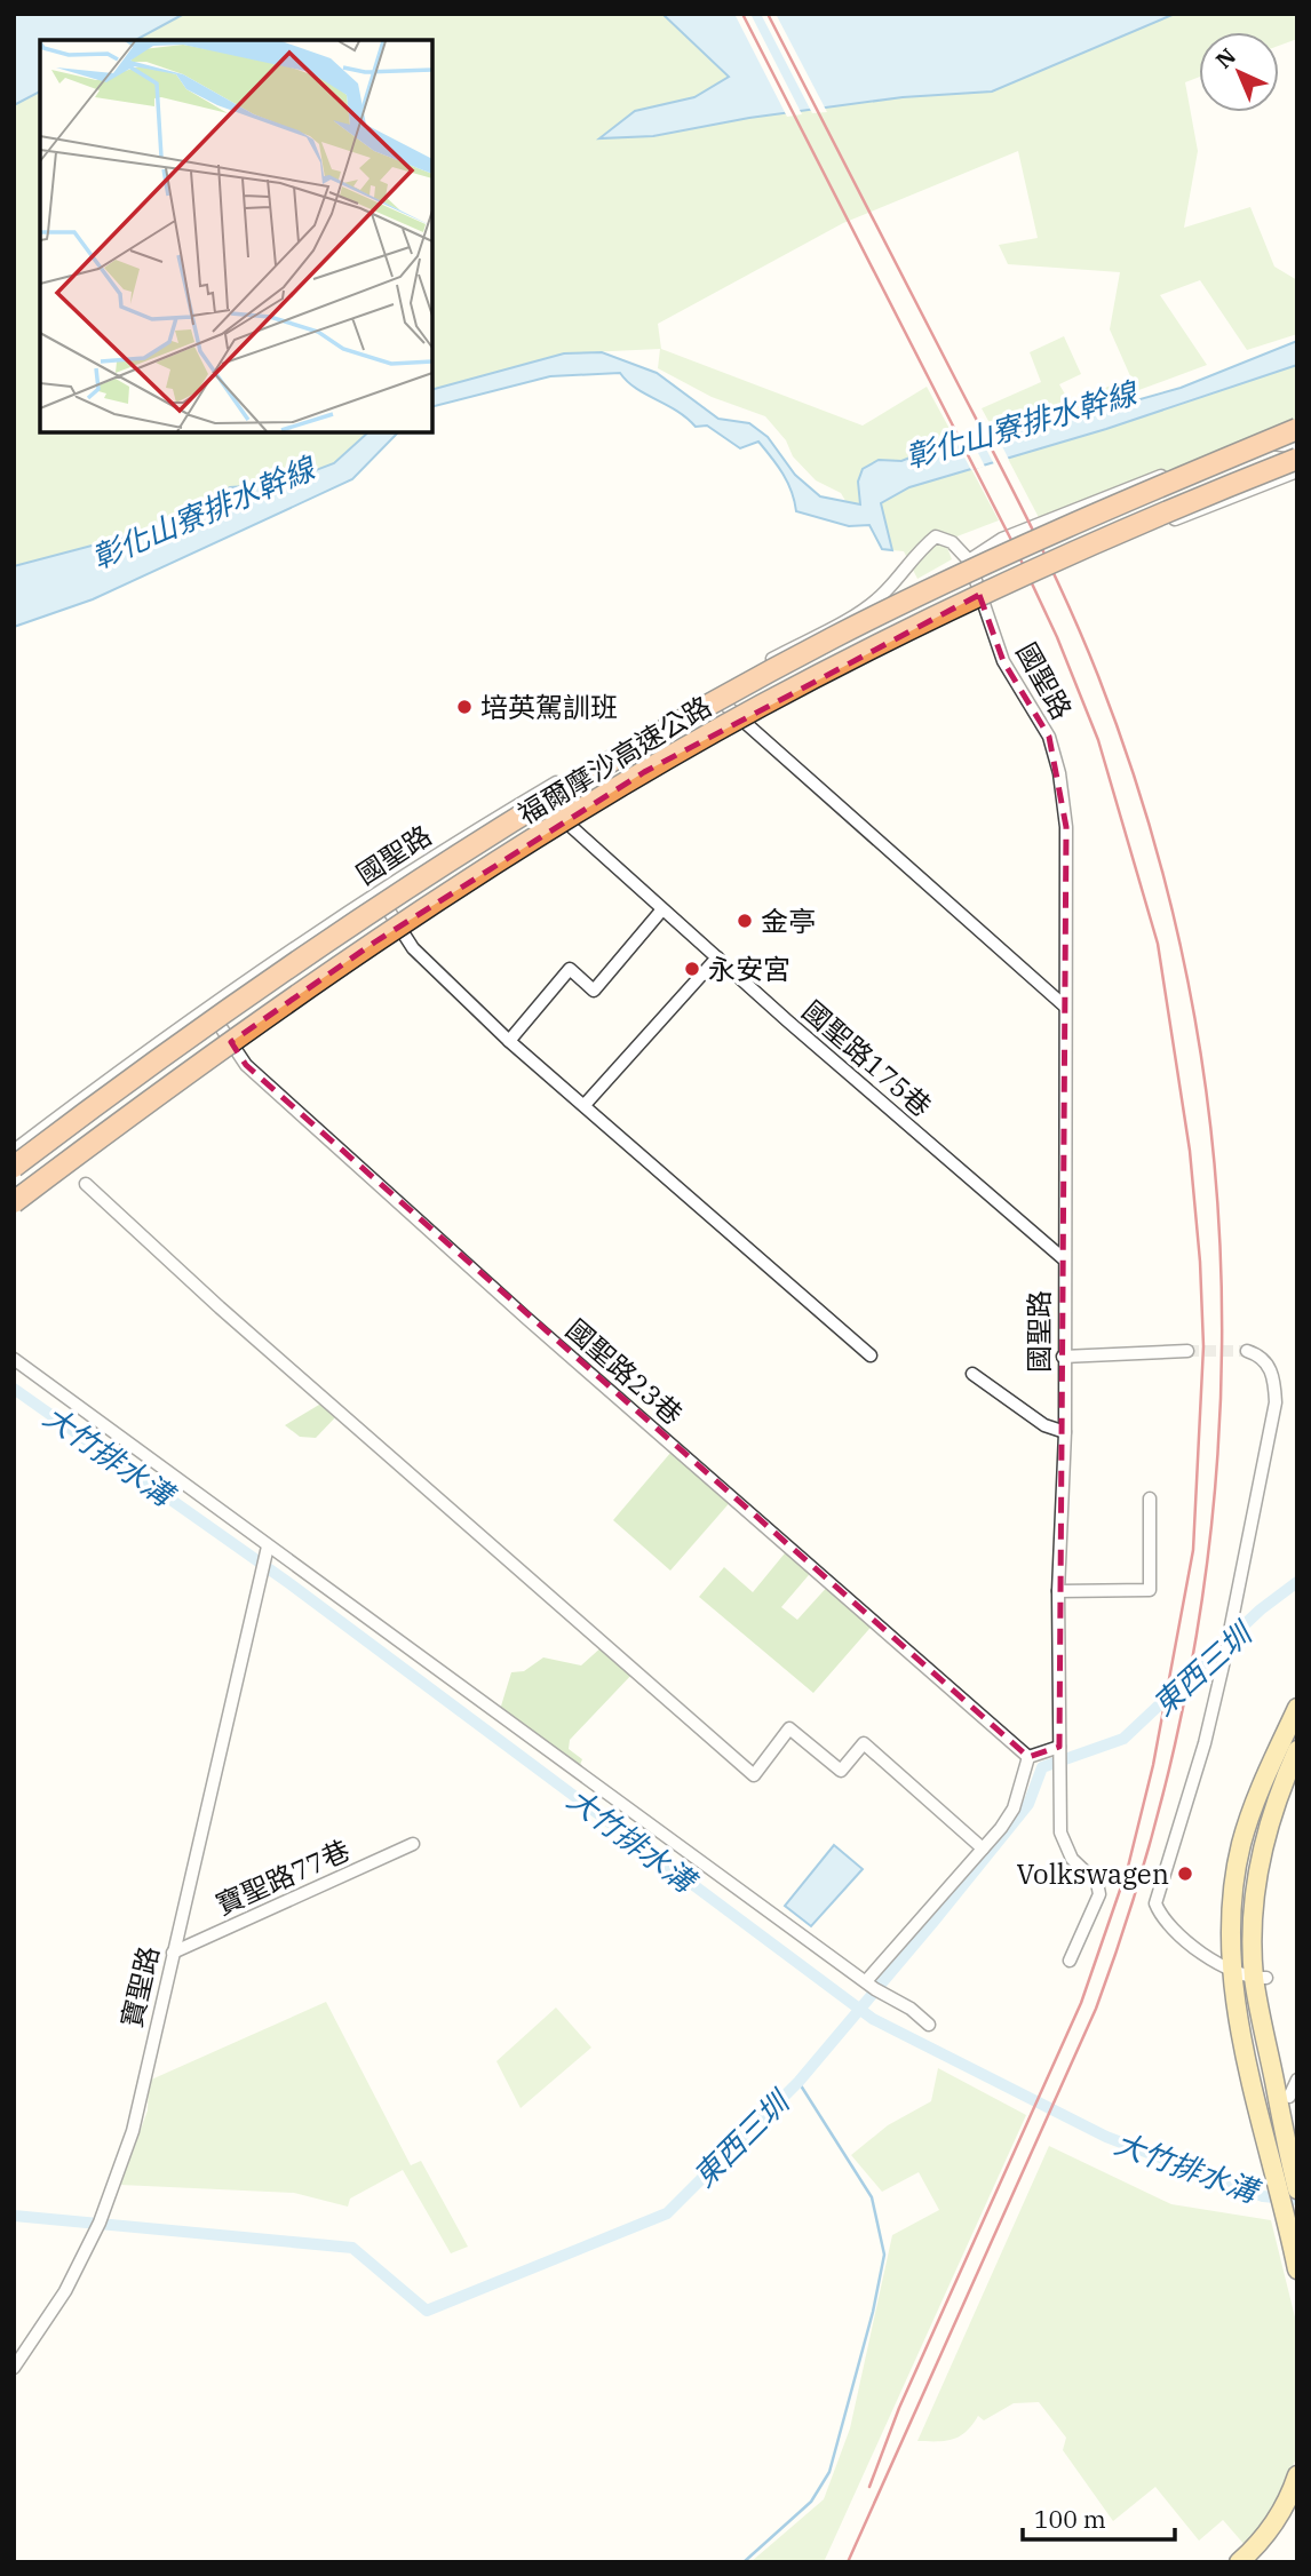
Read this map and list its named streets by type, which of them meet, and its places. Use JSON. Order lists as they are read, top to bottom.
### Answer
{
  "streets": {
    "highway": ["福爾摩沙高速公路"],
    "street": [
      "國聖路",
      "國聖路175巷",
      "國聖路23巷",
      "寶聖路77巷",
      "寶聖路"
    ]
  },
  "crossings": [
    ["國聖路", "國聖路175巷"],
    ["國聖路", "國聖路23巷"],
    ["寶聖路77巷", "寶聖路"]
  ],
  "water": ["彰化山寮排水幹線", "大竹排水溝", "東西三圳"],
  "places": [
    "培英駕訓班",
    "金亭",
    "永安宮",
    "Volkswagen"
  ],
  "scale_bar": "100 m",
  "north": "top left"
}
